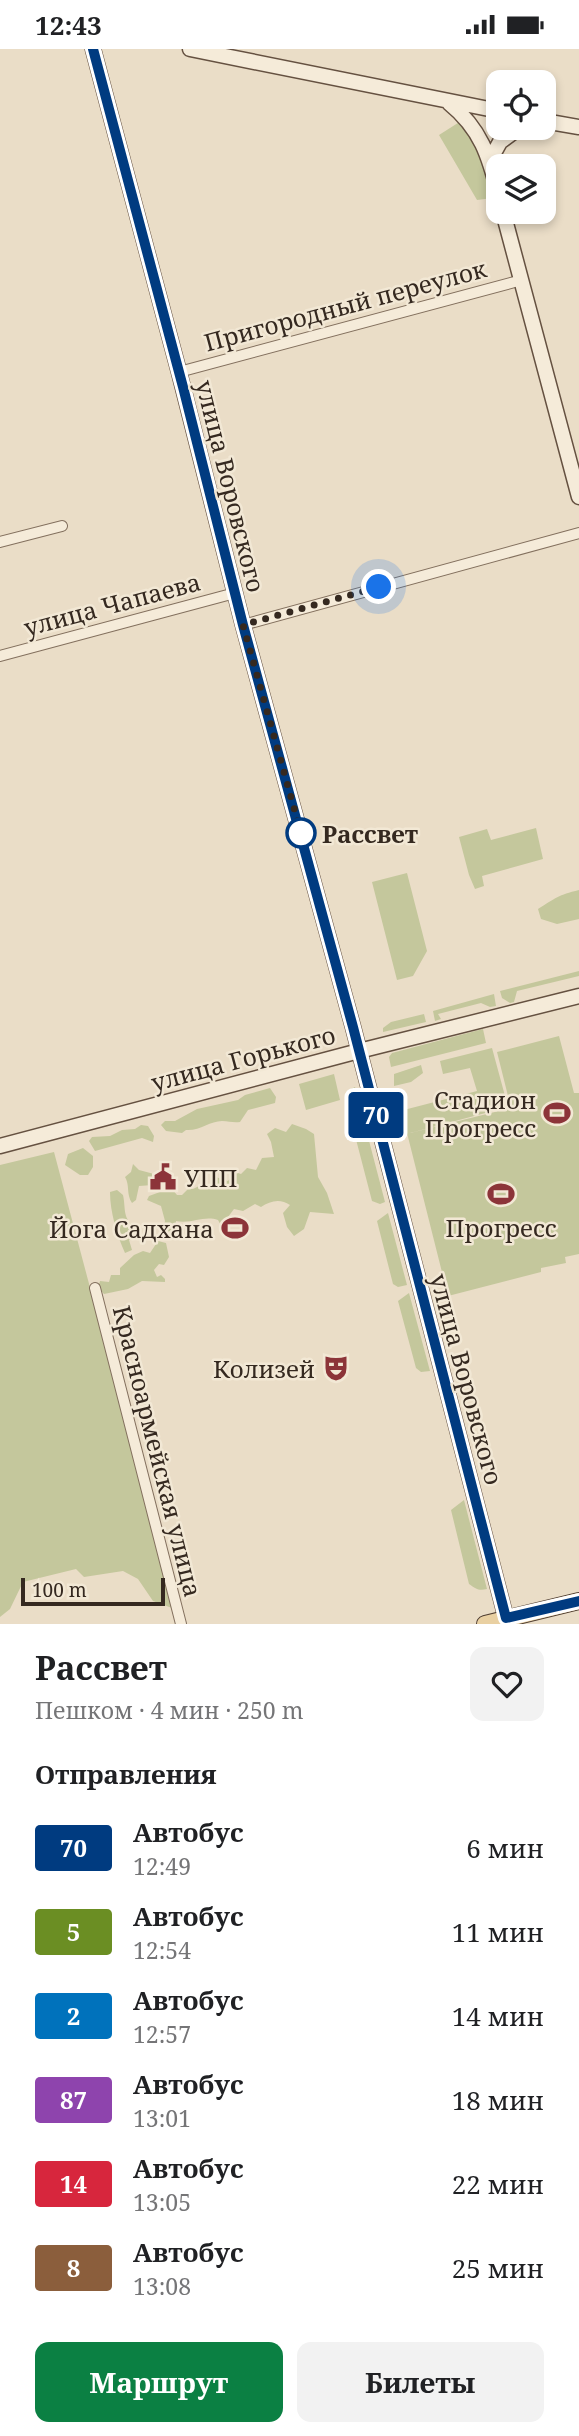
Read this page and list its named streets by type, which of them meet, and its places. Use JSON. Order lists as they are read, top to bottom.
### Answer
{
  "streets": {
    "main road": ["улица Воровского", "улица Горького"],
    "street": ["Пригородный переулок", "улица Чапаева", "Красноармейская улица"]
  },
  "crossings": [
    ["Пригородный переулок", "улица Воровского"],
    ["улица Воровского", "улица Чапаева"],
    ["улица Воровского", "улица Горького"]
  ],
  "places": {
    "other": ["Рассвет"],
    "sports": ["Стадион Прогресс", "Прогресс", "Йога Садхана"],
    "public building": ["УПП"],
    "theatre": ["Колизей"]
  },
  "lines": ["bus line 70"],
  "scale_bar": "100 m",
  "page": {
    "status": "12:43",
    "on_map": "70",
    "scale": "100 m",
    "heading": [
      ["Рассвет", "Пешком · 4 мин · 250 m"],
      "Отправления"
    ],
    "list": [
      {
        "mark": "70",
        "name": "Автобус",
        "note": "12:49",
        "value": "6 мин"
      },
      {
        "mark": "5",
        "name": "Автобус",
        "note": "12:54",
        "value": "11 мин"
      },
      {
        "mark": "2",
        "name": "Автобус",
        "note": "12:57",
        "value": "14 мин"
      },
      {
        "mark": "87",
        "name": "Автобус",
        "note": "13:01",
        "value": "18 мин"
      },
      {
        "mark": "14",
        "name": "Автобус",
        "note": "13:05",
        "value": "22 мин"
      },
      {
        "mark": "8",
        "name": "Автобус",
        "note": "13:08",
        "value": "25 мин"
      }
    ],
    "buttons": ["Маршрут", "Билеты"]
  }
}
